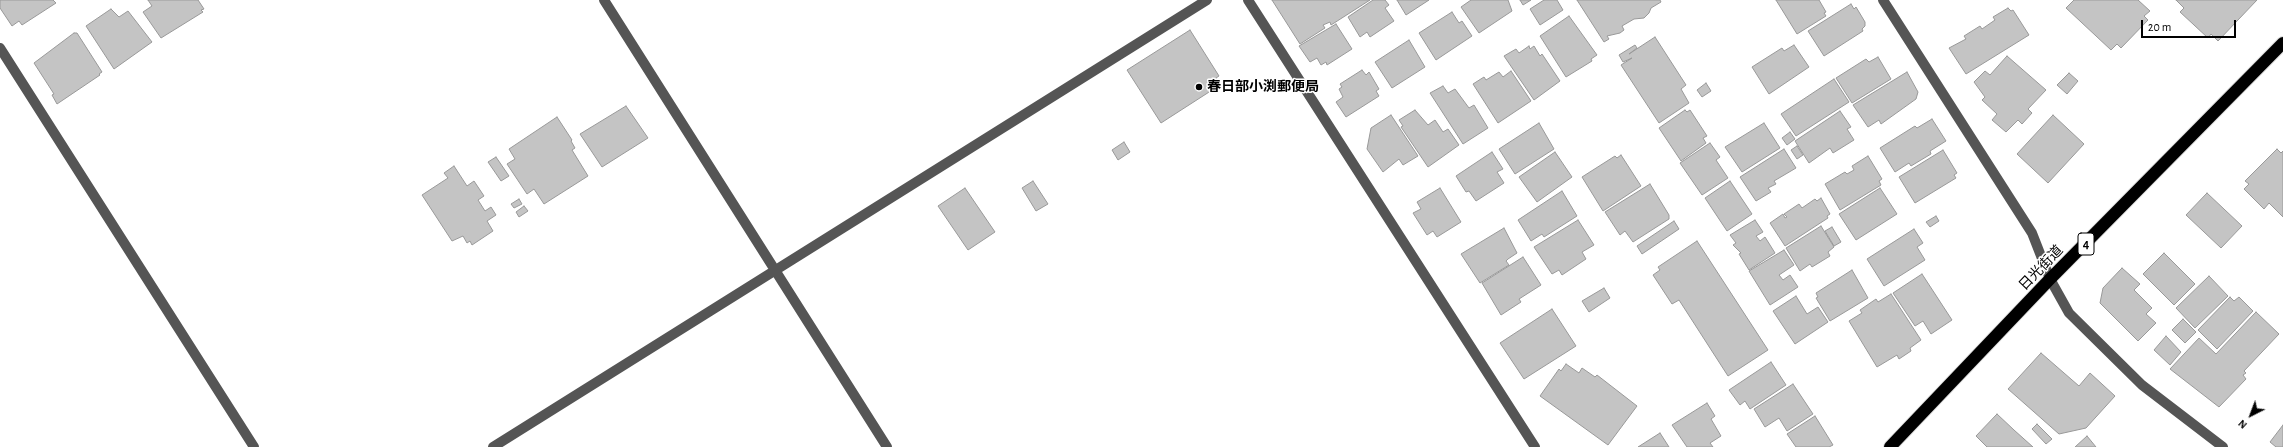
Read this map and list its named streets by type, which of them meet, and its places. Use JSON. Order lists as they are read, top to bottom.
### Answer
{
  "streets": {
    "highway": ["4", "日光街道"]
  },
  "places": ["春日部小渕郵便局"],
  "scale_bar": "20 m",
  "north": "bottom left"
}
